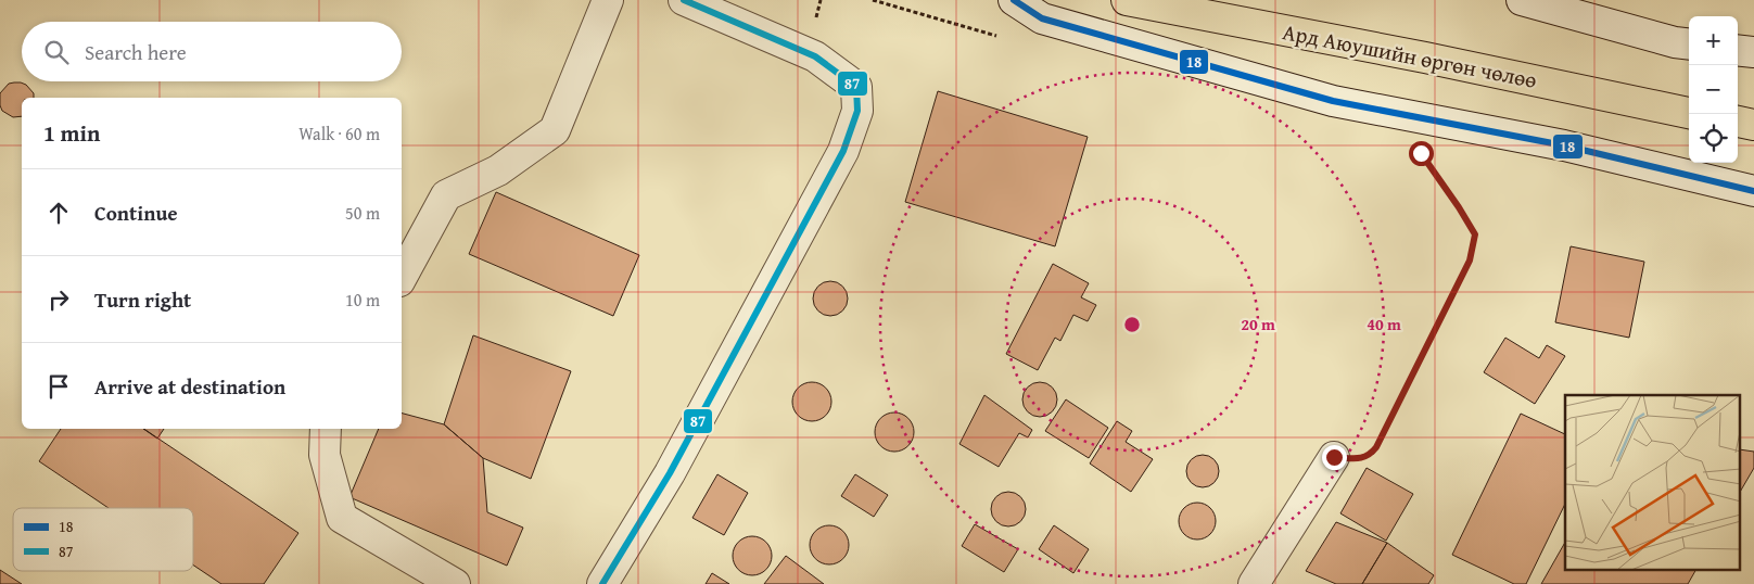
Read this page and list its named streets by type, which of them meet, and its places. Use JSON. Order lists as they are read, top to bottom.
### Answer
{
  "streets": {
    "main road": ["Ард Аюушийн өргөн чөлөө"]
  },
  "lines": ["transit line 18", "transit line 87"],
  "legend": ["18", "87"],
  "page": {
    "map_buttons": ["+", "−"],
    "search": "Search here",
    "heading": ["1 min", "Walk · 60 m"],
    "list": [
      ["Continue", "50 m"],
      ["Turn right", "10 m"],
      "Arrive at destination"
    ]
  },
  "rings": ["20 m", "40 m"]
}
